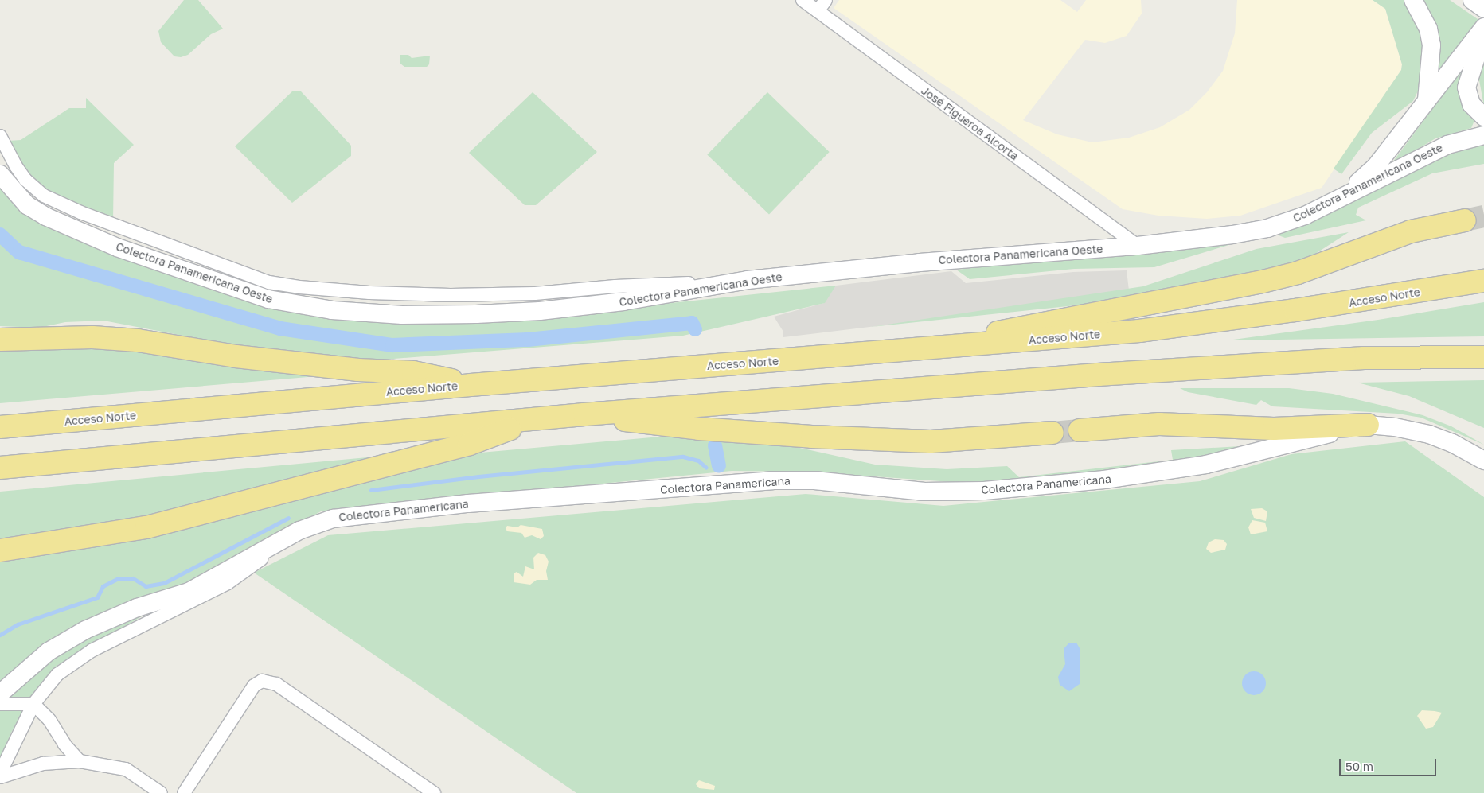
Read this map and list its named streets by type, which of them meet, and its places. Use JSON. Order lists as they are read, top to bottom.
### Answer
{
  "streets": {
    "highway": ["Acceso Norte"],
    "street": ["José Figueroa Alcorta", "Colectora Panamericana Oeste", "Colectora Panamericana"]
  },
  "crossings": [
    ["José Figueroa Alcorta", "Colectora Panamericana Oeste"]
  ],
  "scale_bar": "50 m"
}
